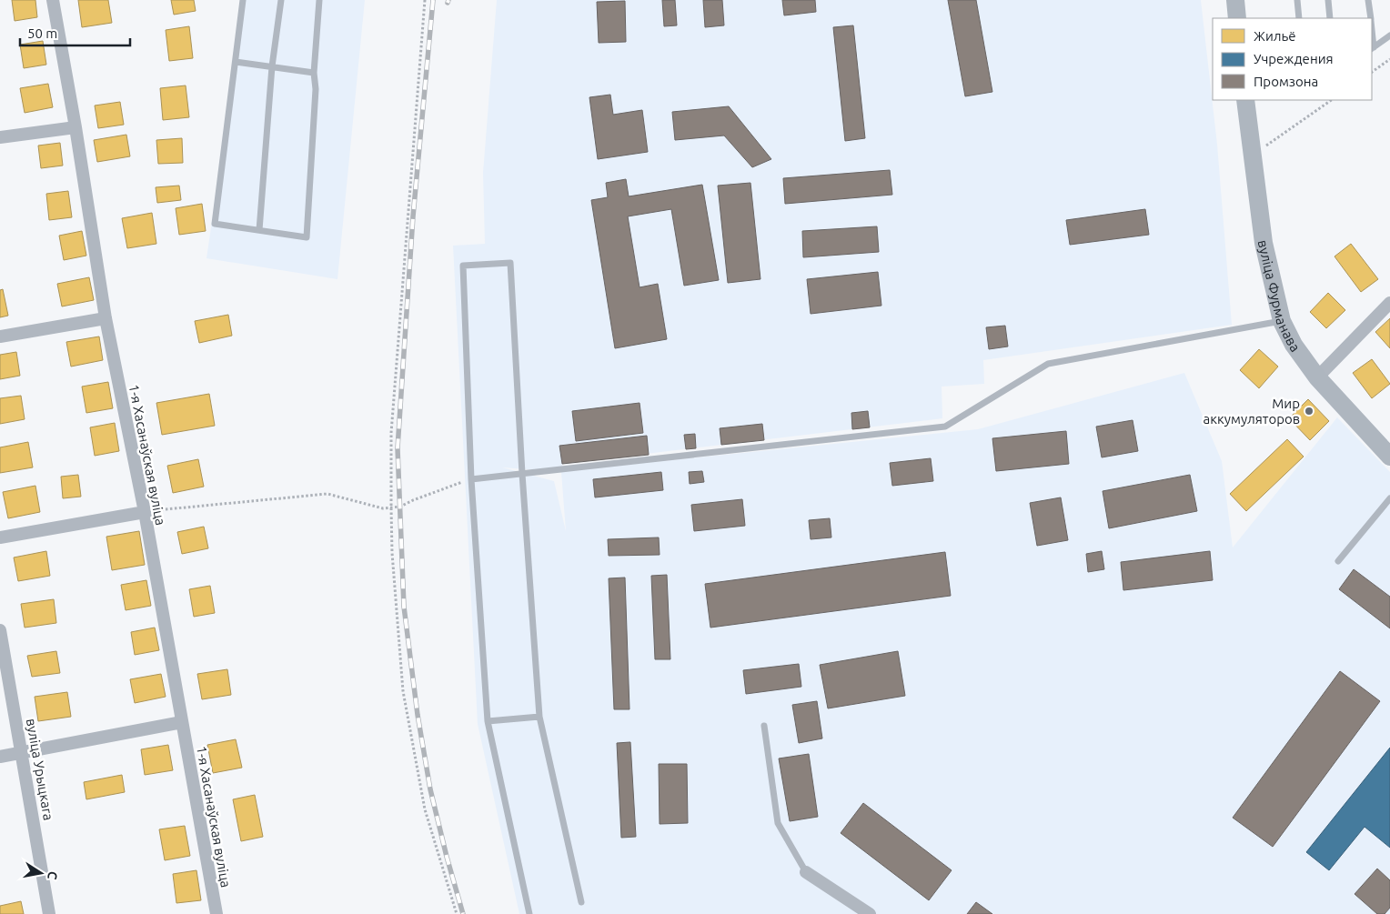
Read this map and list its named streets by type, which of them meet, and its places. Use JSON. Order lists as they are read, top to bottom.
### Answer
{
  "streets": {
    "street": ["вуліца Фурманава", "1-я Хасанаўская вуліца", "вуліца Урыцкага"]
  },
  "places": ["Мир аккумуляторов"],
  "legend": ["Жильё", "Учреждения", "Промзона"],
  "scale_bar": "50 m",
  "north": "right"
}
